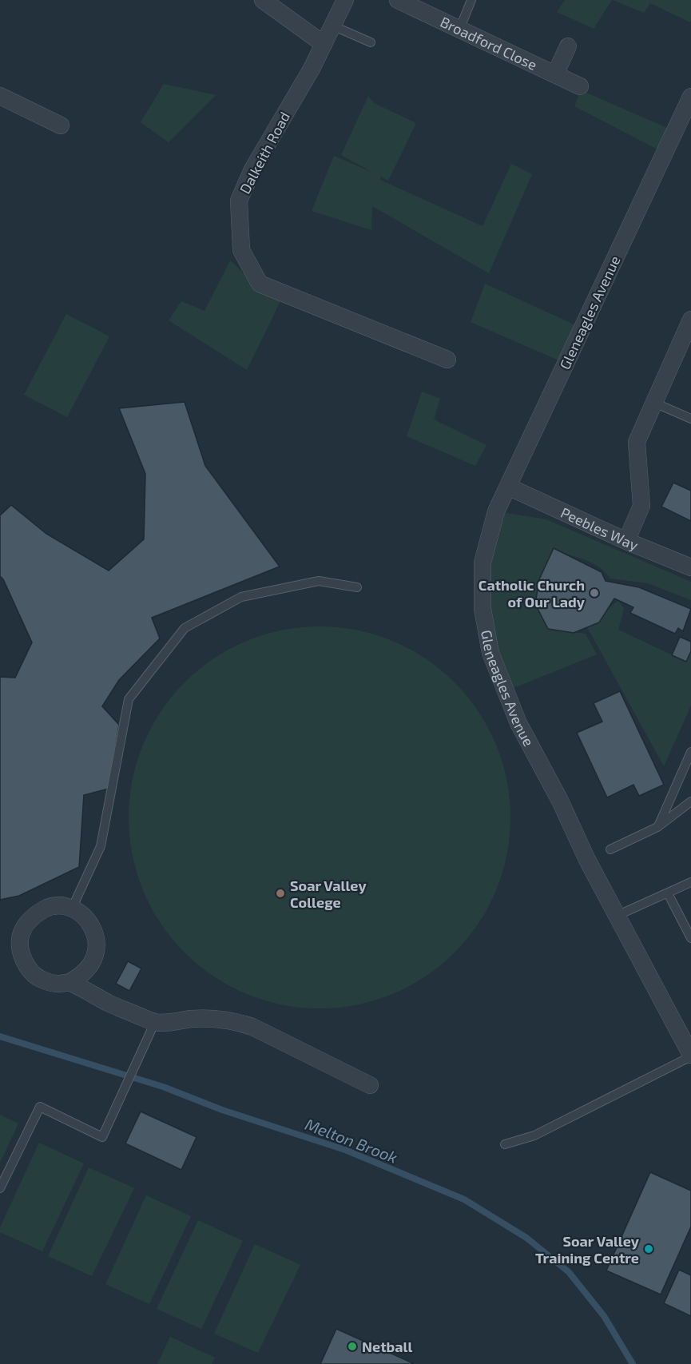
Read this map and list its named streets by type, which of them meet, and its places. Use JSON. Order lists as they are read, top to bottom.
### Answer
{
  "streets": {
    "street": [
      "Broadford Close",
      "Dalkeith Road",
      "Gleneagles Avenue",
      "Peebles Way"
    ]
  },
  "crossings": [
    ["Gleneagles Avenue", "Peebles Way"]
  ],
  "water": ["Melton Brook"],
  "places": [
    "Catholic Church of Our Lady",
    "Soar Valley College",
    "Soar Valley Training Centre",
    "Netball"
  ]
}
